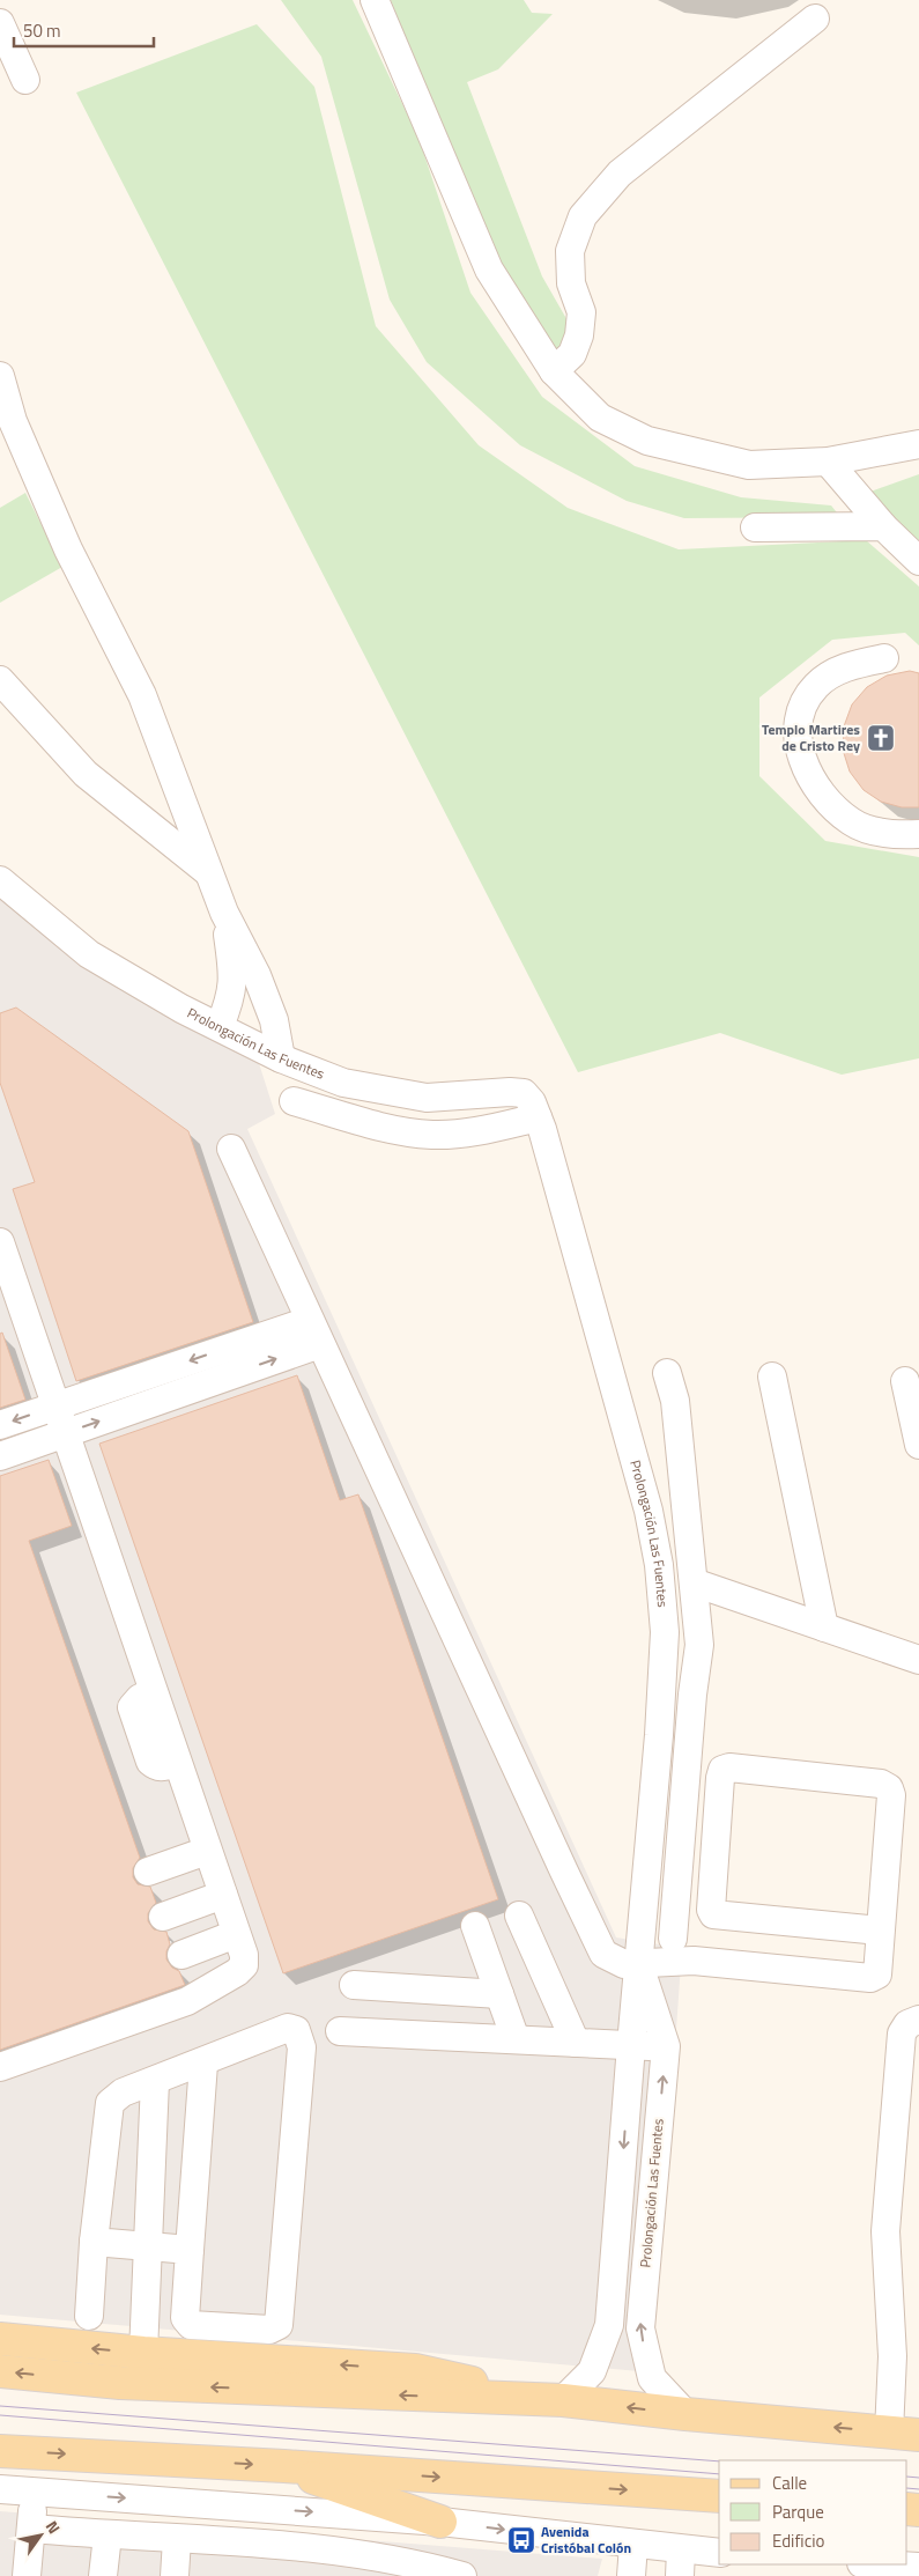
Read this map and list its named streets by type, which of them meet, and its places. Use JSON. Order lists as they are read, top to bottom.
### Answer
{
  "streets": {
    "street": ["Prolongación Las Fuentes"]
  },
  "places": {
    "church": ["Templo Martires de Cristo Rey"],
    "bus stop": ["Avenida Cristóbal Colón"]
  },
  "legend": ["Calle", "Parque", "Edificio"],
  "scale_bar": "50 m",
  "north": "top right"
}
